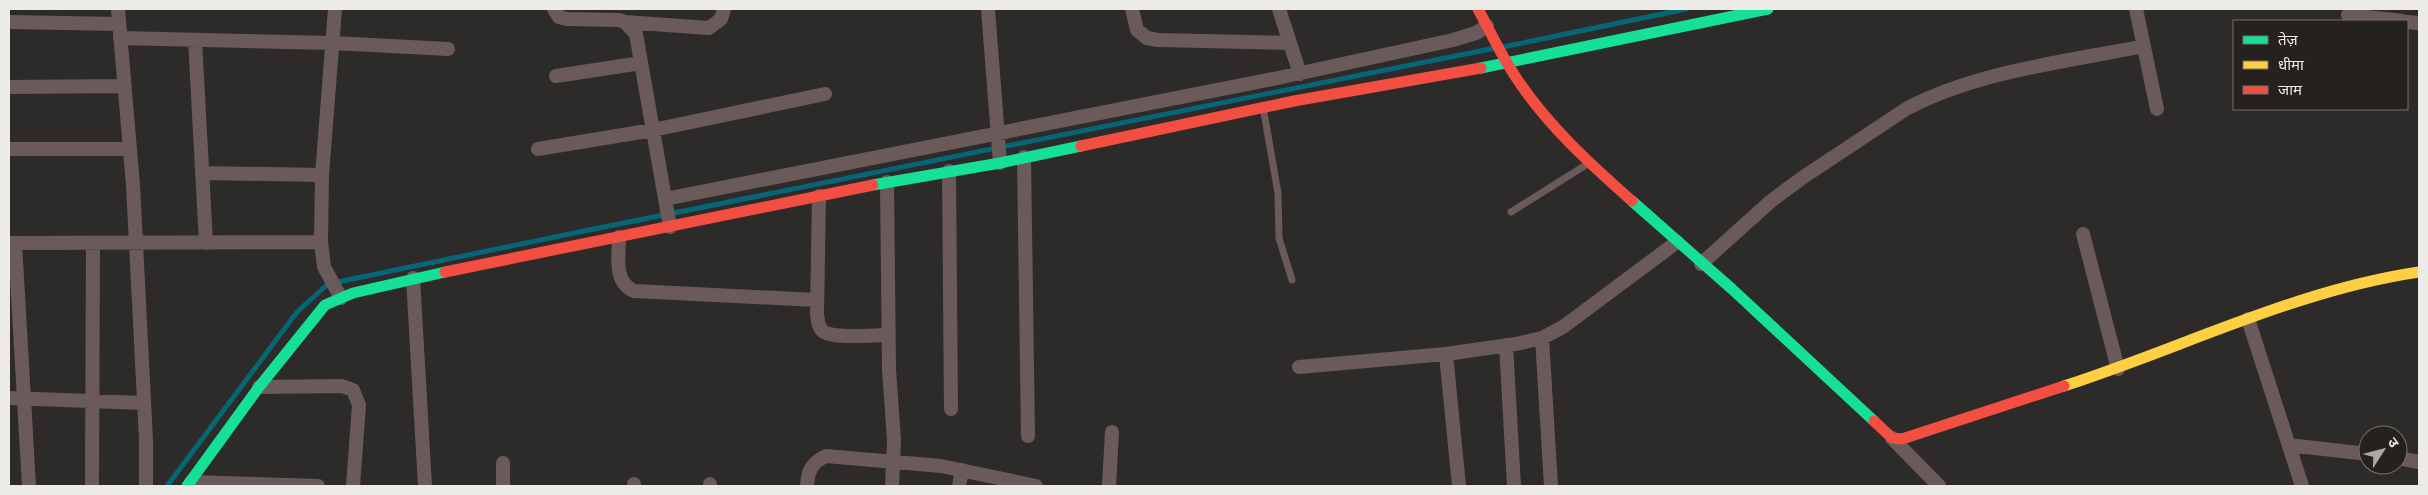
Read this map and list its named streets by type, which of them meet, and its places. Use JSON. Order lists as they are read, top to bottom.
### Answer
{
  "legend": ["तेज़", "धीमा", "जाम"],
  "north": "top right"
}
